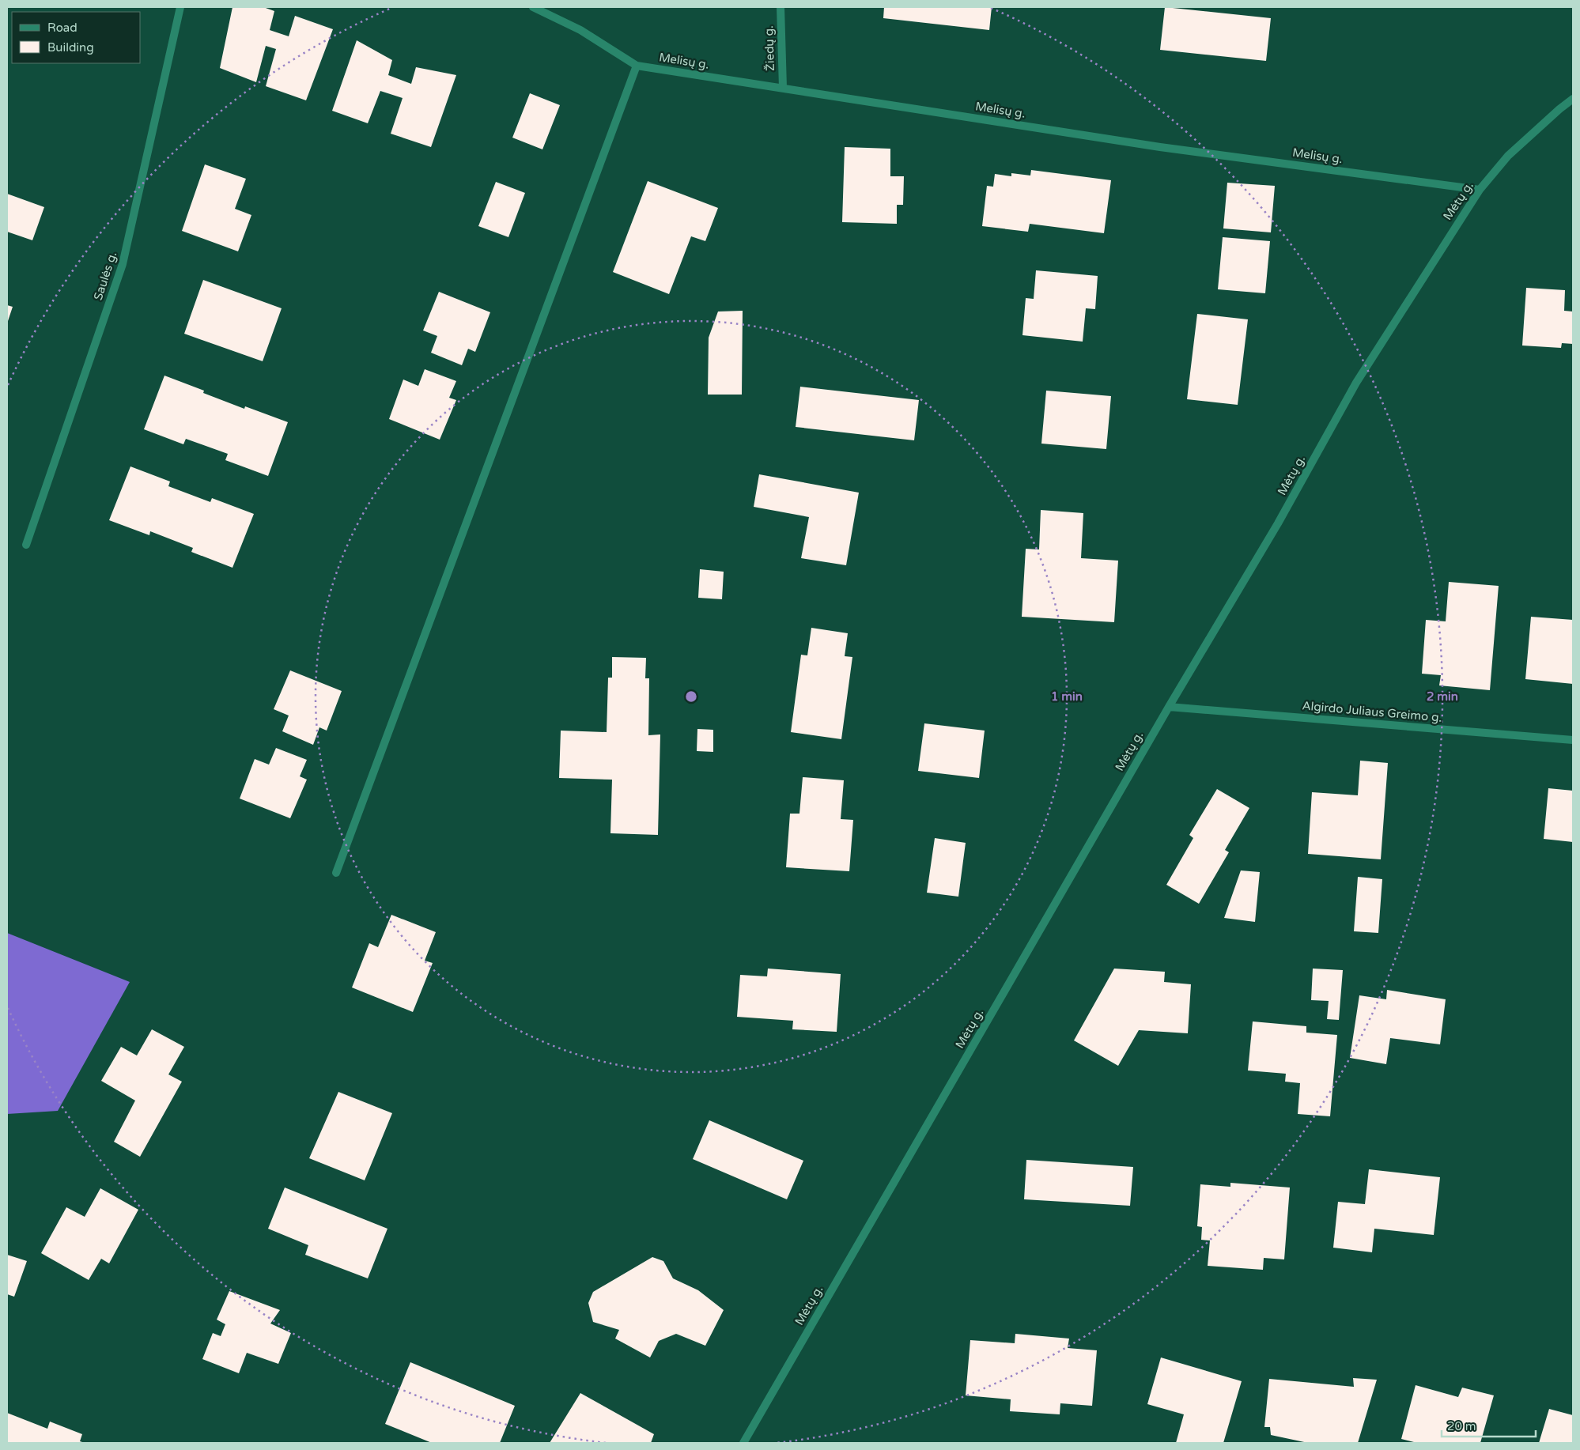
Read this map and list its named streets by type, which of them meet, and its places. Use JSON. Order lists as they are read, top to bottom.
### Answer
{
  "streets": {
    "street": [
      "Žiedų g.",
      "Melisų g.",
      "Mėtų g.",
      "Saulės g.",
      "Algirdo Juliaus Greimo g."
    ]
  },
  "crossings": [
    ["Žiedų g.", "Melisų g."],
    ["Melisų g.", "Mėtų g."],
    ["Mėtų g.", "Algirdo Juliaus Greimo g."]
  ],
  "legend": ["Road", "Building"],
  "scale_bar": "20 m",
  "rings": ["1 min", "2 min"]
}
